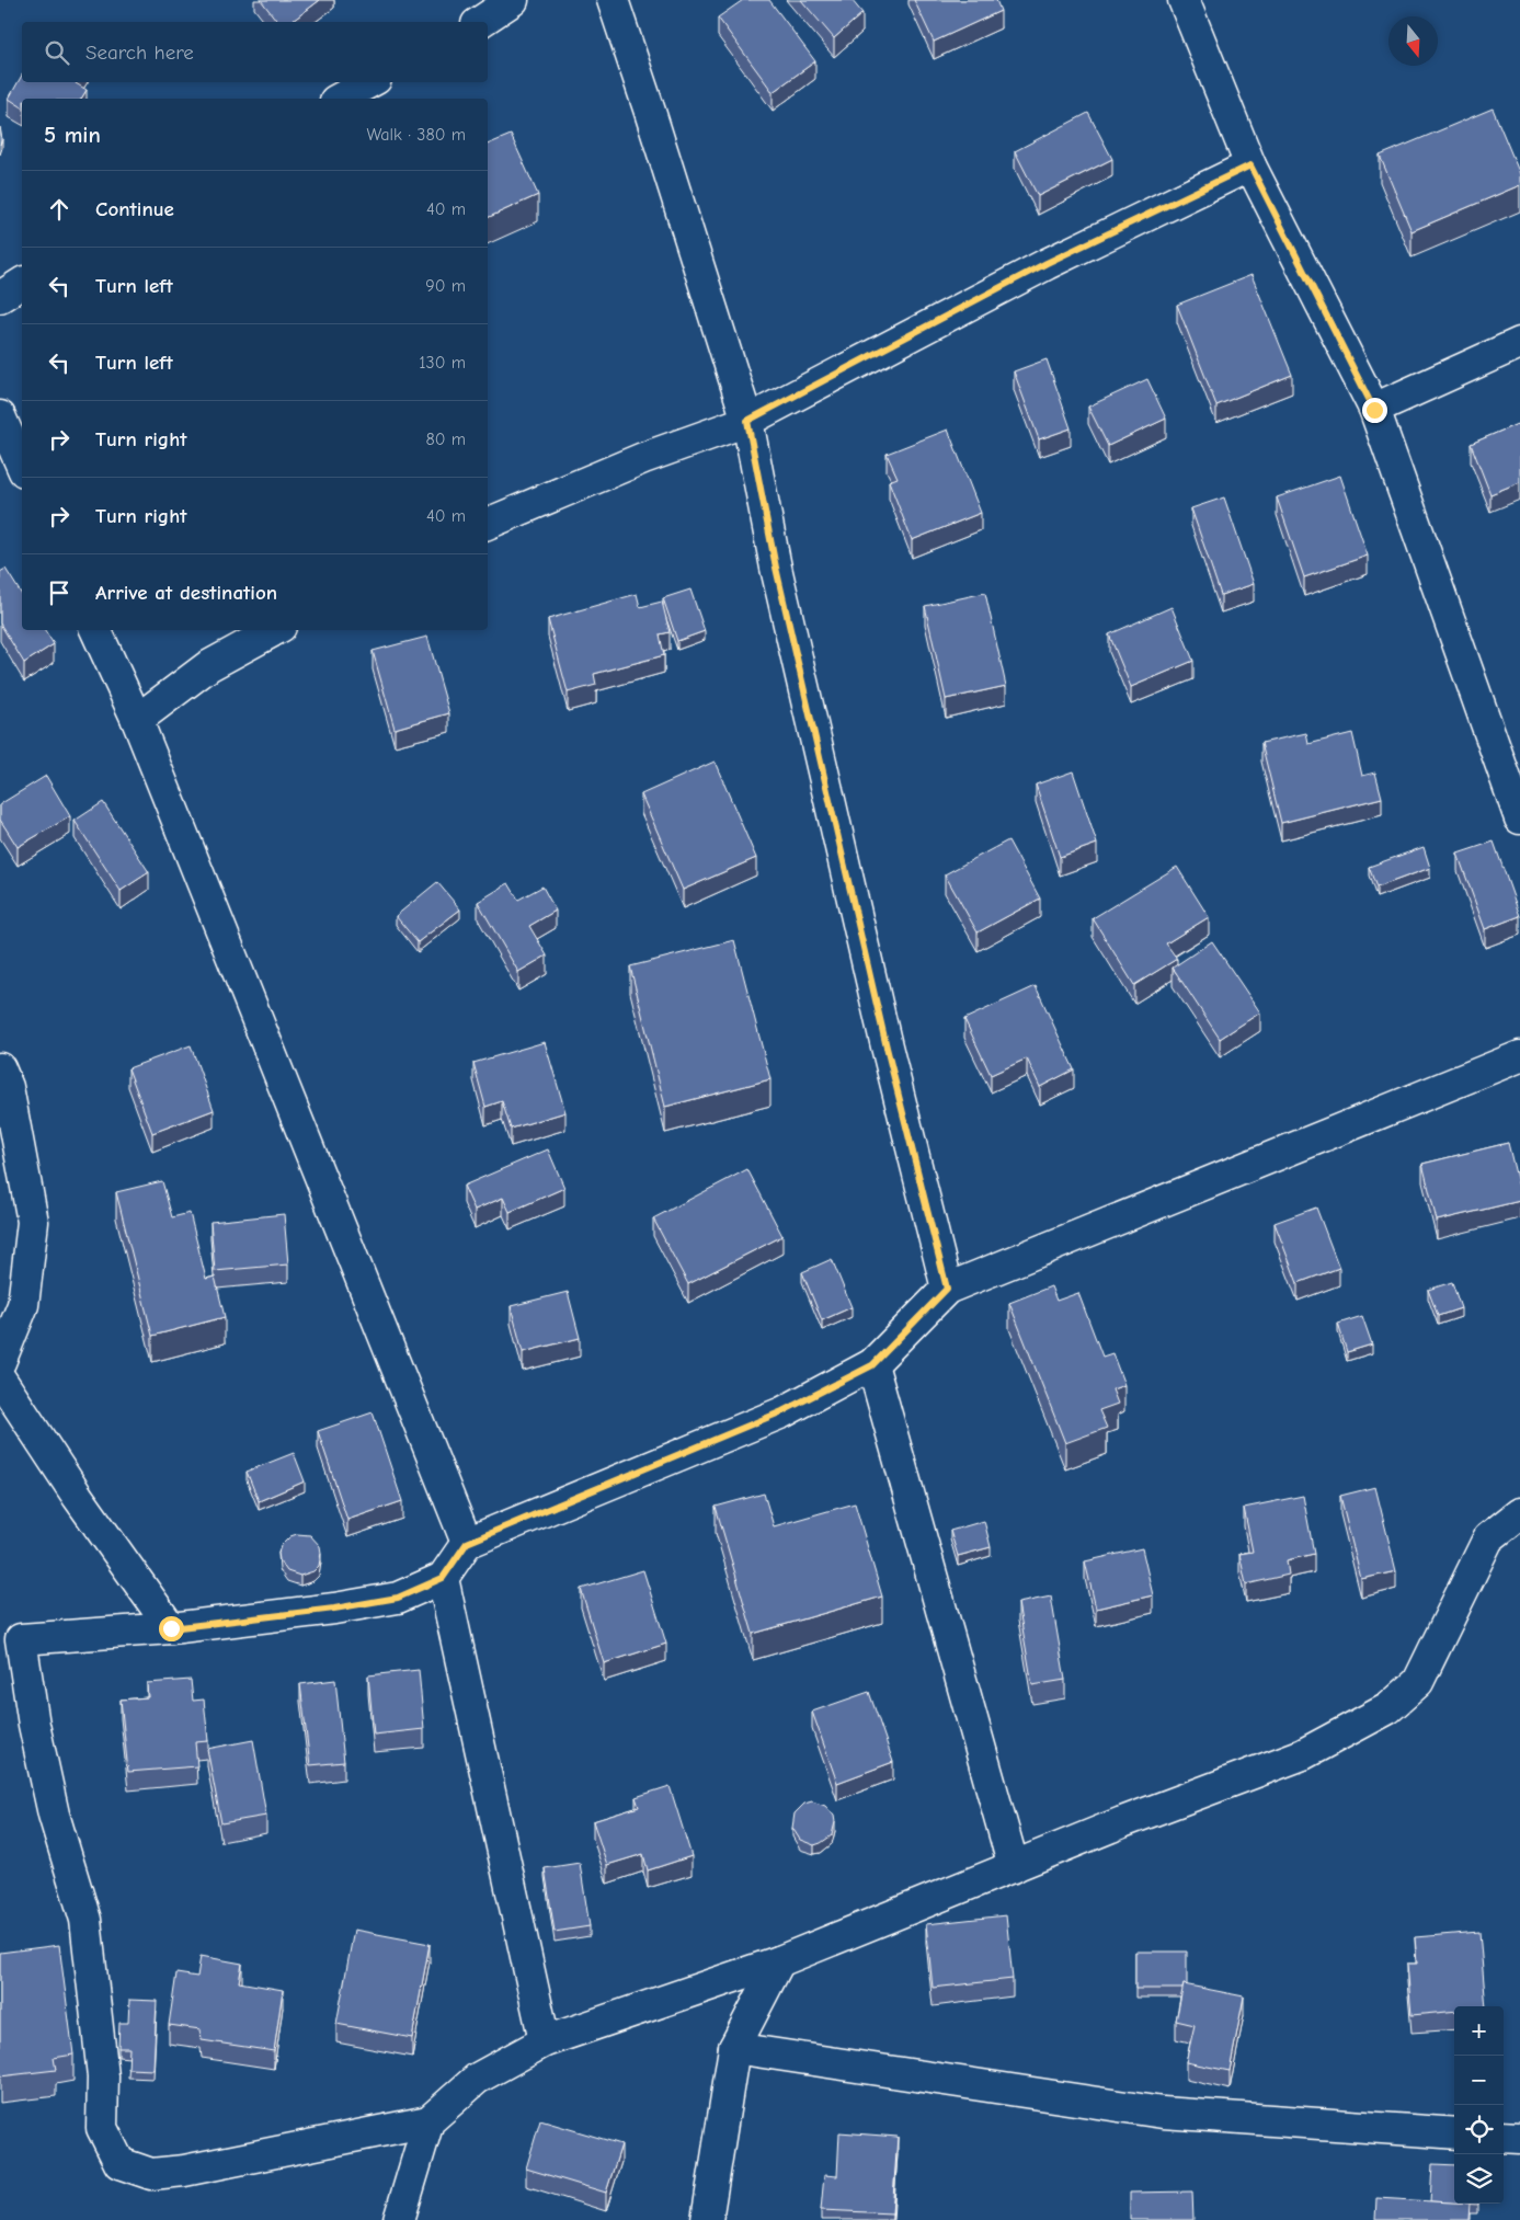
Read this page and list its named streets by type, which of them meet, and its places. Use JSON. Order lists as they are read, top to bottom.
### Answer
{
  "north": "bottom",
  "page": {
    "search": "Search here",
    "heading": ["5 min", "Walk · 380 m"],
    "list": [
      ["Continue", "40 m"],
      ["Turn left", "90 m"],
      ["Turn left", "130 m"],
      ["Turn right", "80 m"],
      ["Turn right", "40 m"],
      "Arrive at destination"
    ],
    "map_buttons": ["+", "−"]
  }
}
